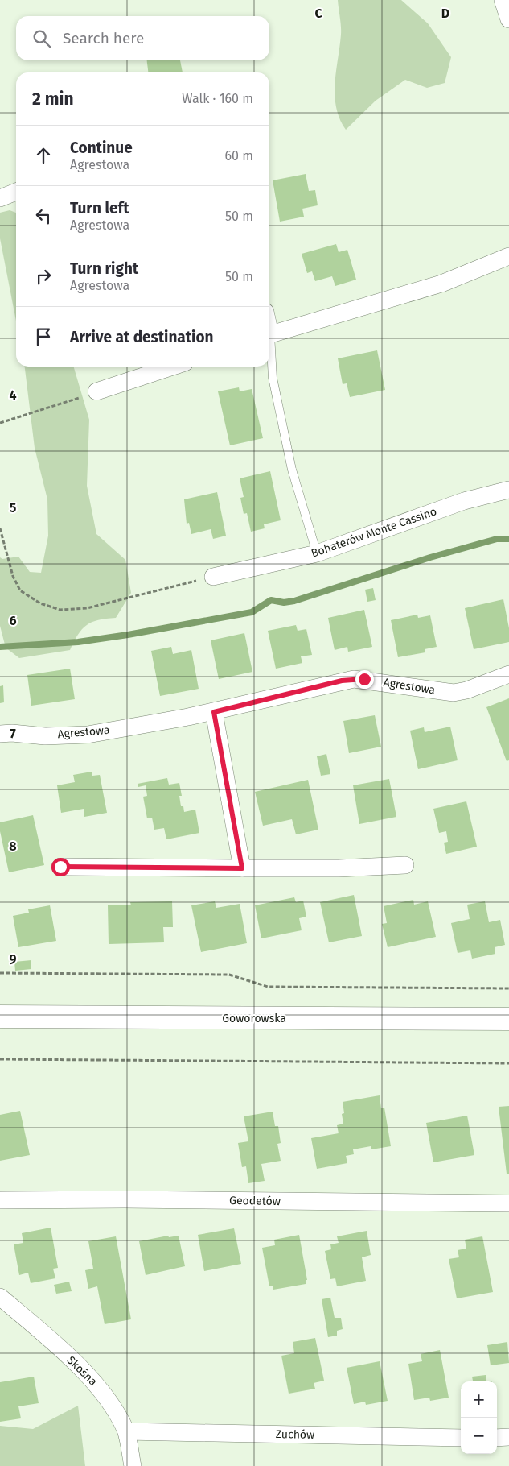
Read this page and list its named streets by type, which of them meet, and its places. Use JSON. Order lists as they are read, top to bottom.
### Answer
{
  "streets": {
    "street": [
      "Bohaterów Monte Cassino",
      "Agrestowa",
      "Goworowska",
      "Geodetów",
      "Skośna",
      "Zuchów"
    ]
  },
  "crossings": [
    ["Skośna", "Zuchów"]
  ],
  "page": {
    "search": "Search here",
    "heading": ["2 min", "Walk · 160 m"],
    "list": [
      ["Continue", "Agrestowa", "60 m"],
      ["Turn left", "Agrestowa", "50 m"],
      ["Turn right", "Agrestowa", "50 m"],
      "Arrive at destination"
    ],
    "map_buttons": ["+", "−"]
  },
  "grid": {
    "columns": ["C", "D"],
    "rows": [
      "4",
      "5",
      "6",
      "7",
      "8",
      "9"
    ]
  }
}
